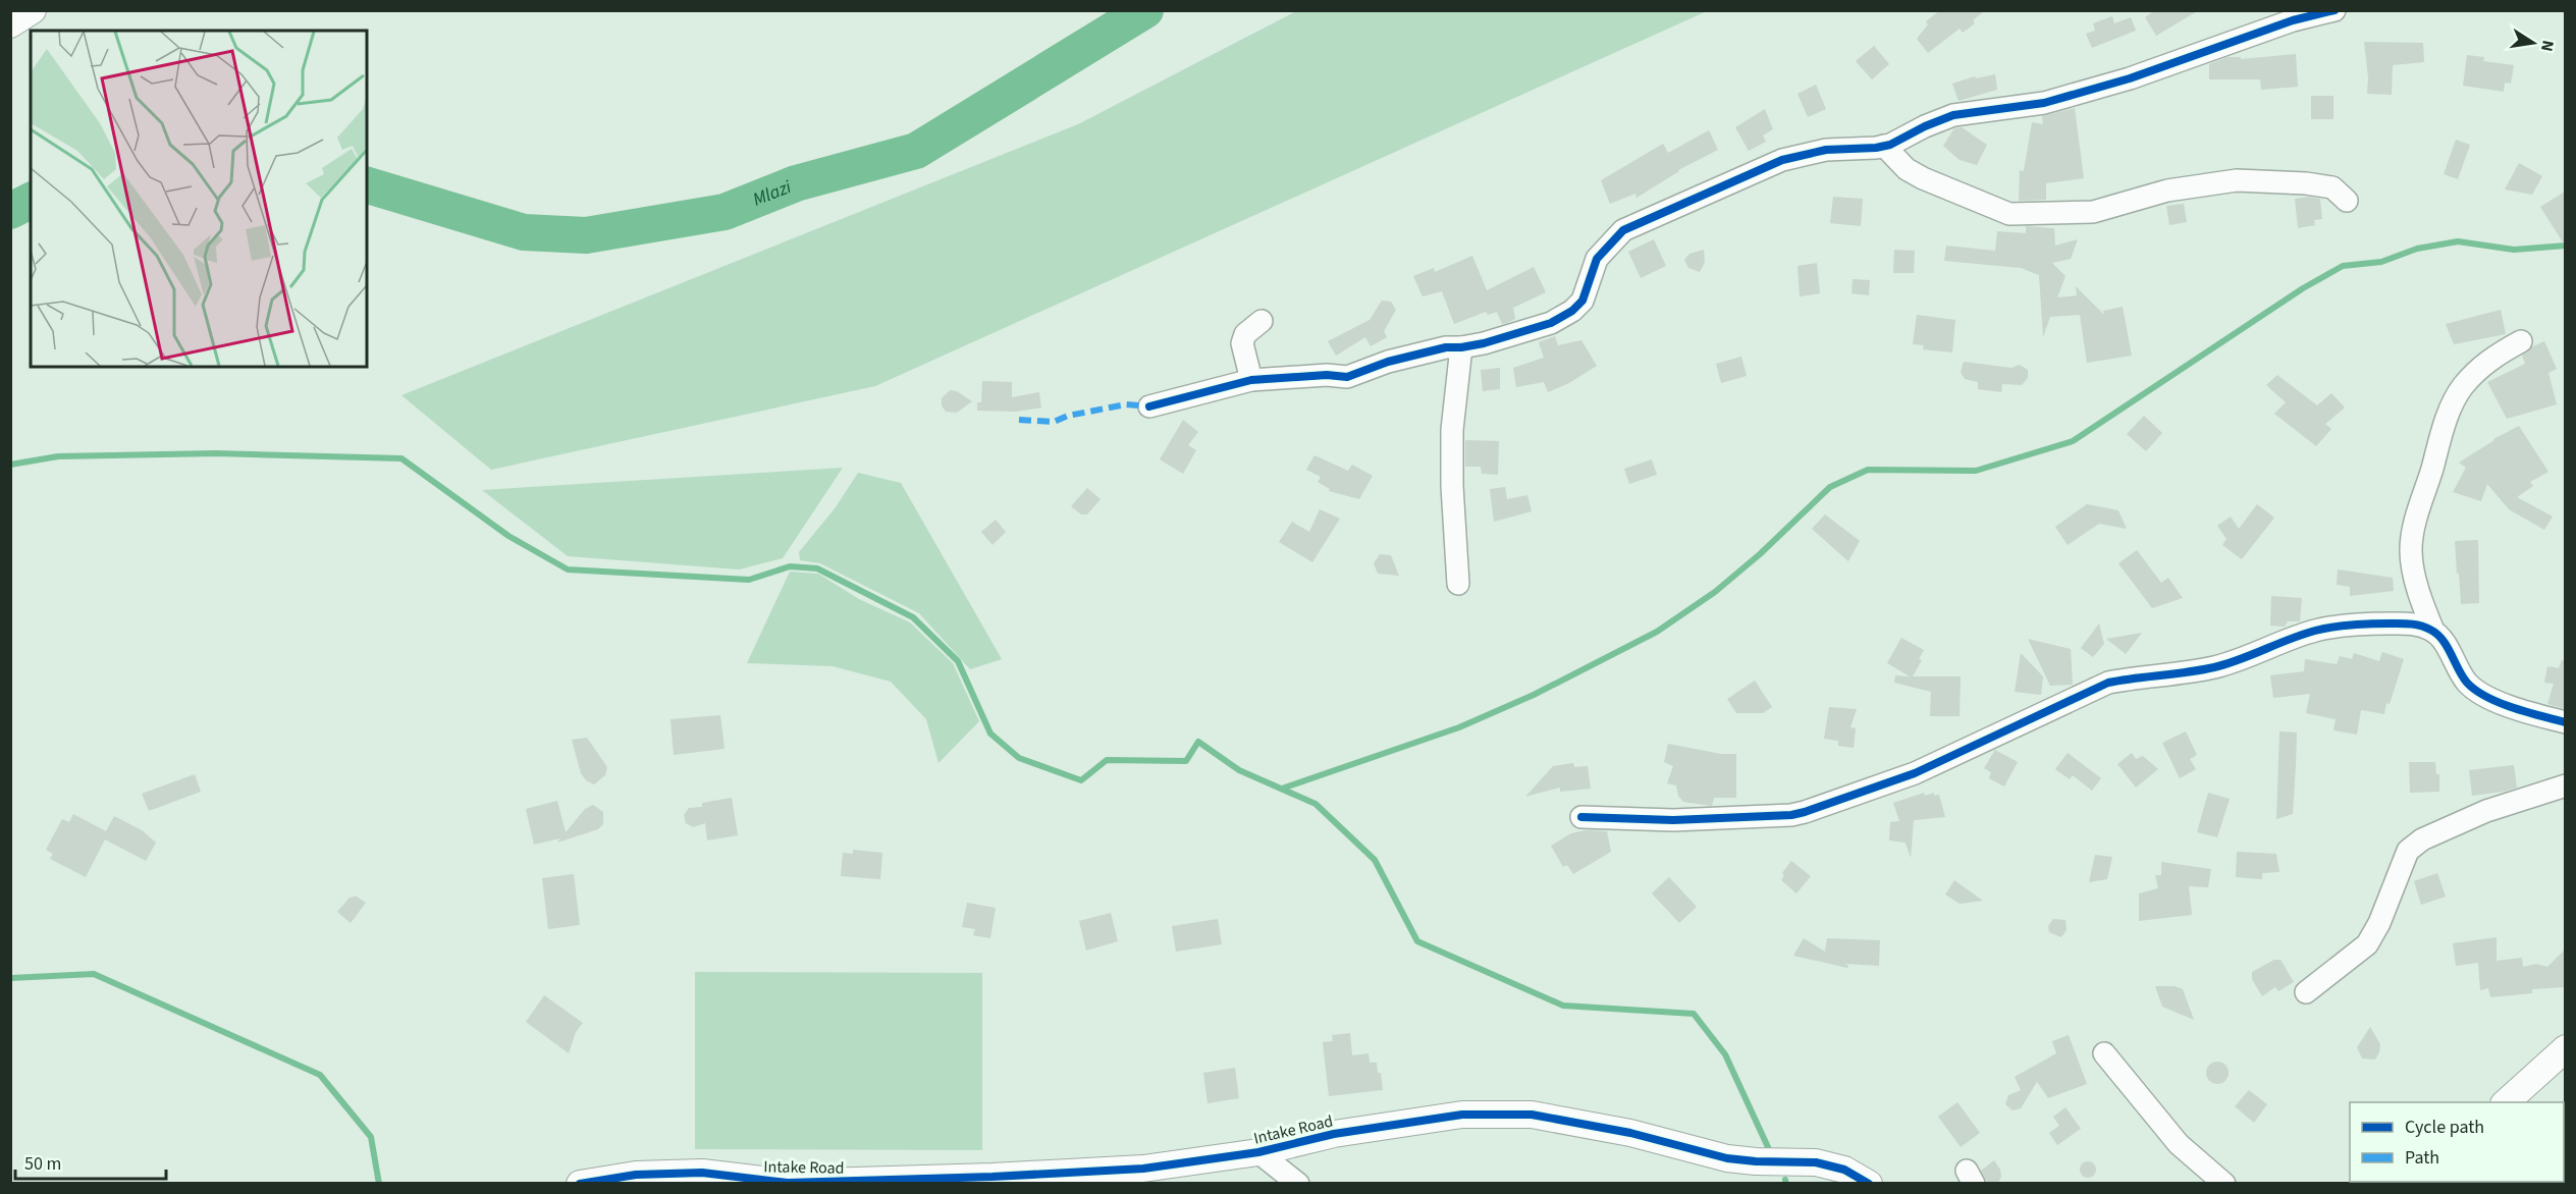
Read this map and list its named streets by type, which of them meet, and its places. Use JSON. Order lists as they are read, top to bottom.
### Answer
{
  "streets": {
    "street": ["Intake Road"]
  },
  "water": ["Mlazi"],
  "legend": ["Cycle path", "Path"],
  "scale_bar": "50 m",
  "north": "right"
}
